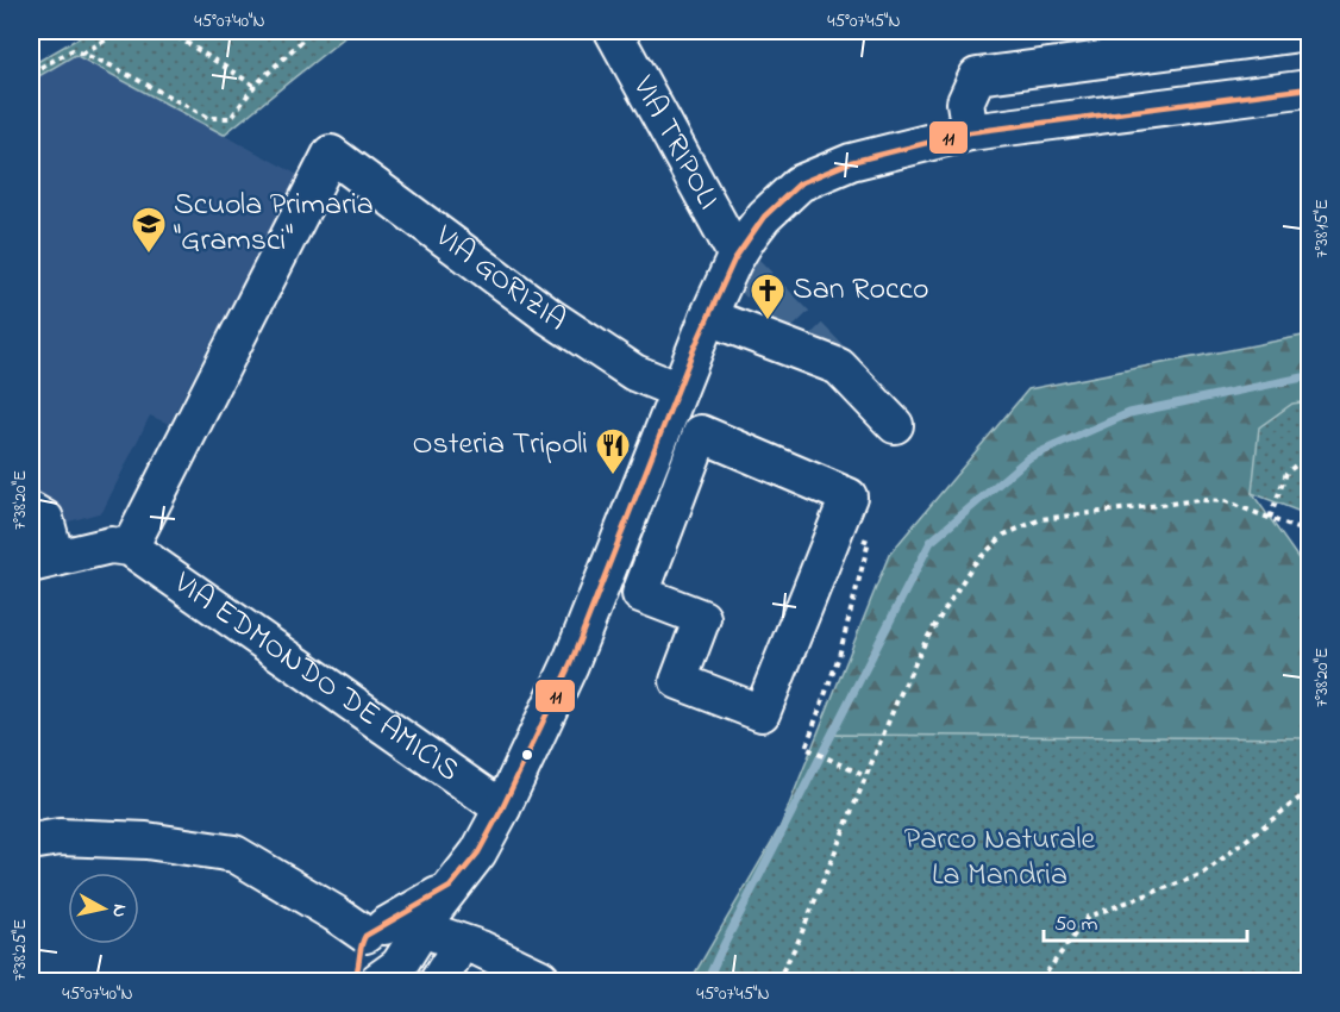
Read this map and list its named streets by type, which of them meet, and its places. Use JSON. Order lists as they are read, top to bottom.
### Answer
{
  "streets": {
    "street": ["VIA TRIPOLI", "VIA GORIZIA", "VIA EDMONDO DE AMICIS"]
  },
  "crossings": [
    ["VIA GORIZIA", "VIA EDMONDO DE AMICIS"]
  ],
  "parks": ["Parco Naturale La Mandria"],
  "places": {
    "school or university": ["Scuola Primaria \"Gramsci\""],
    "church": ["San Rocco"],
    "restaurant": ["Osteria Tripoli"]
  },
  "lines": ["transit line 11"],
  "scale_bar": "50 m",
  "north": "right",
  "coordinates": [
    "45°07'40\"N",
    "45°07'45\"N",
    "7°38'15\"E",
    "7°38'20\"E",
    "7°38'25\"E"
  ]
}
